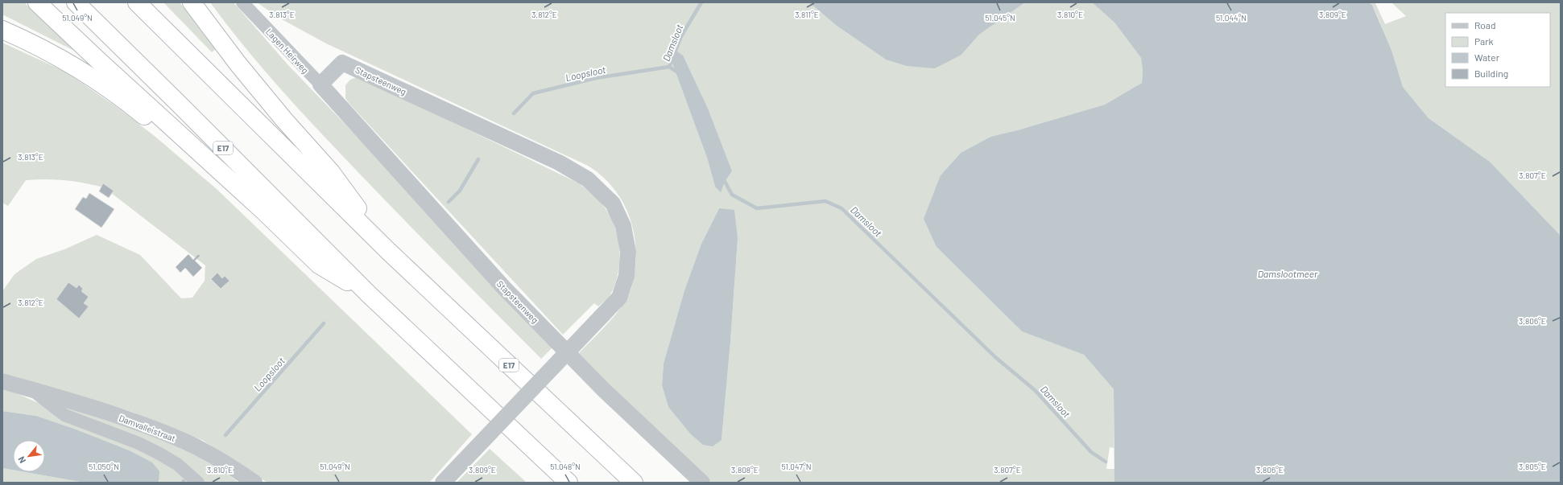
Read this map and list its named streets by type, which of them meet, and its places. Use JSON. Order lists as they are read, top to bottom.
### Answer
{
  "streets": {
    "highway": ["E17"],
    "street": ["Lagen Heirweg", "Stapsteenweg", "Damvalleistraat"]
  },
  "crossings": [
    ["Lagen Heirweg", "Stapsteenweg"]
  ],
  "water": ["Damsloot", "Loopsloot", "Damslootmeer"],
  "legend": [
    "Road",
    "Park",
    "Water",
    "Building"
  ],
  "north": "bottom left",
  "coordinates": [
    "3.813°E",
    "3.812°E",
    "3.811°E",
    "3.810°E",
    "3.809°E",
    "51.049°N",
    "51.045°N",
    "51.044°N",
    "3.807°E",
    "3.806°E",
    "3.805°E",
    "51.050°N",
    "51.048°N",
    "51.047°N",
    "3.808°E"
  ]
}
